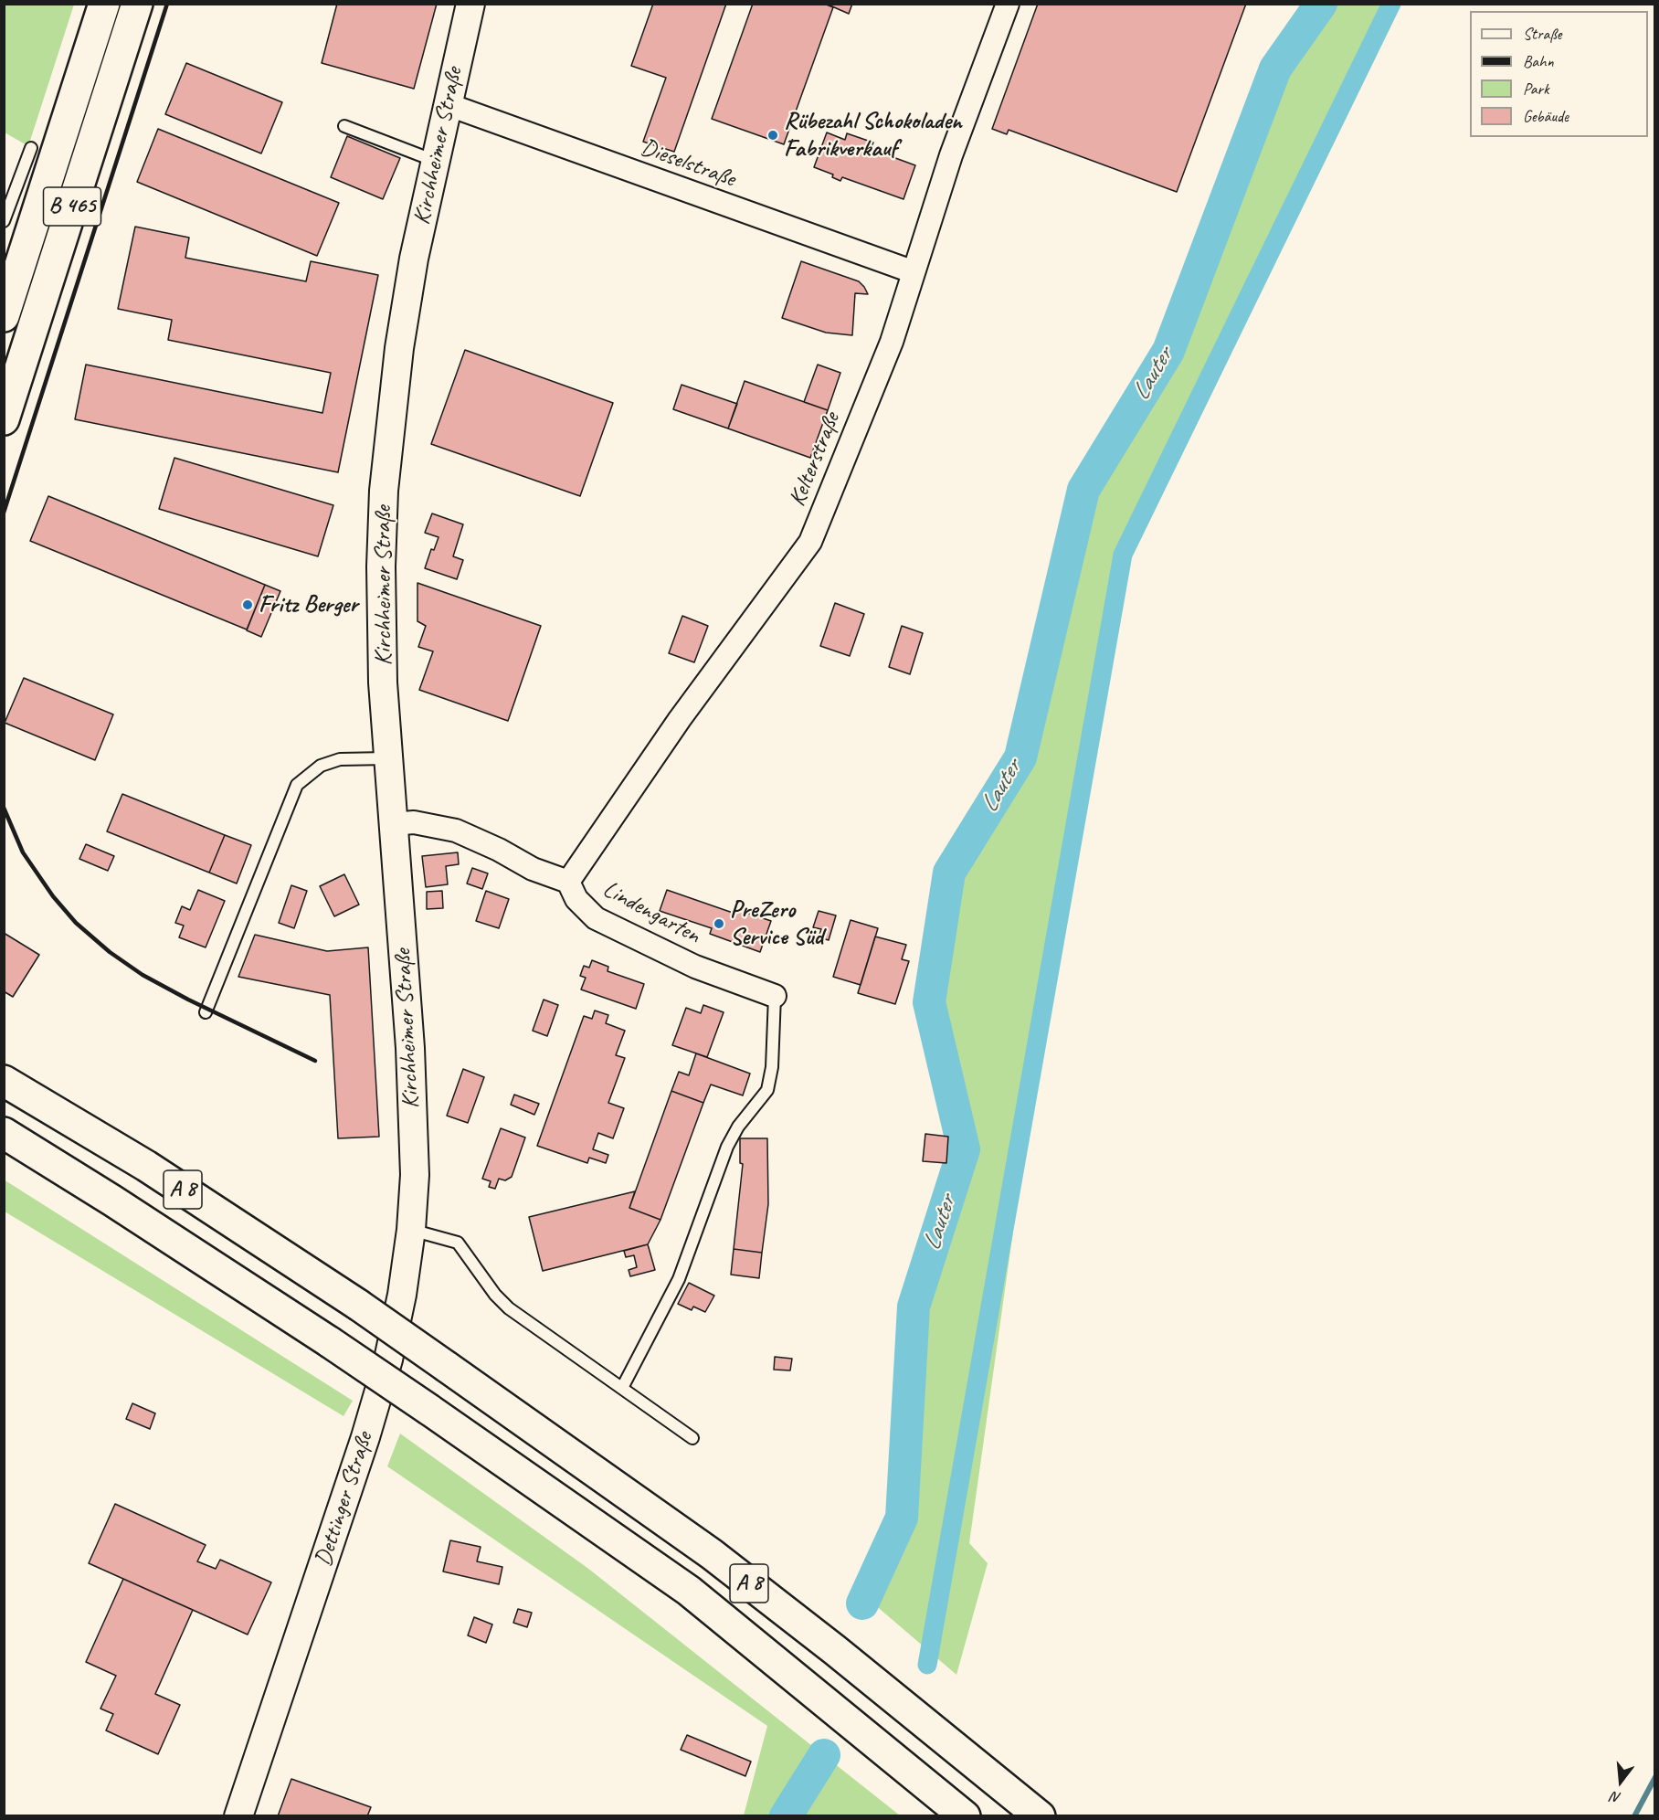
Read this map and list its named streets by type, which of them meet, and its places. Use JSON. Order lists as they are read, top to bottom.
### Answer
{
  "streets": {
    "main road": ["B 465", "A 8"],
    "street": [
      "Kirchheimer Straße",
      "Dieselstraße",
      "Kelterstraße",
      "Lindengarten",
      "Dettinger Straße"
    ]
  },
  "crossings": [
    ["Kirchheimer Straße", "Dieselstraße"],
    ["Kirchheimer Straße", "Lindengarten"],
    ["Kirchheimer Straße", "Dettinger Straße"],
    ["Dieselstraße", "Kelterstraße"],
    ["Kelterstraße", "Lindengarten"]
  ],
  "water": ["Lauter"],
  "places": ["Rübezahl Schokoladen Fabrikverkauf", "Fritz Berger", "PreZero Service Süd"],
  "legend": [
    "Straße",
    "Bahn",
    "Park",
    "Gebäude"
  ],
  "north": "bottom"
}
